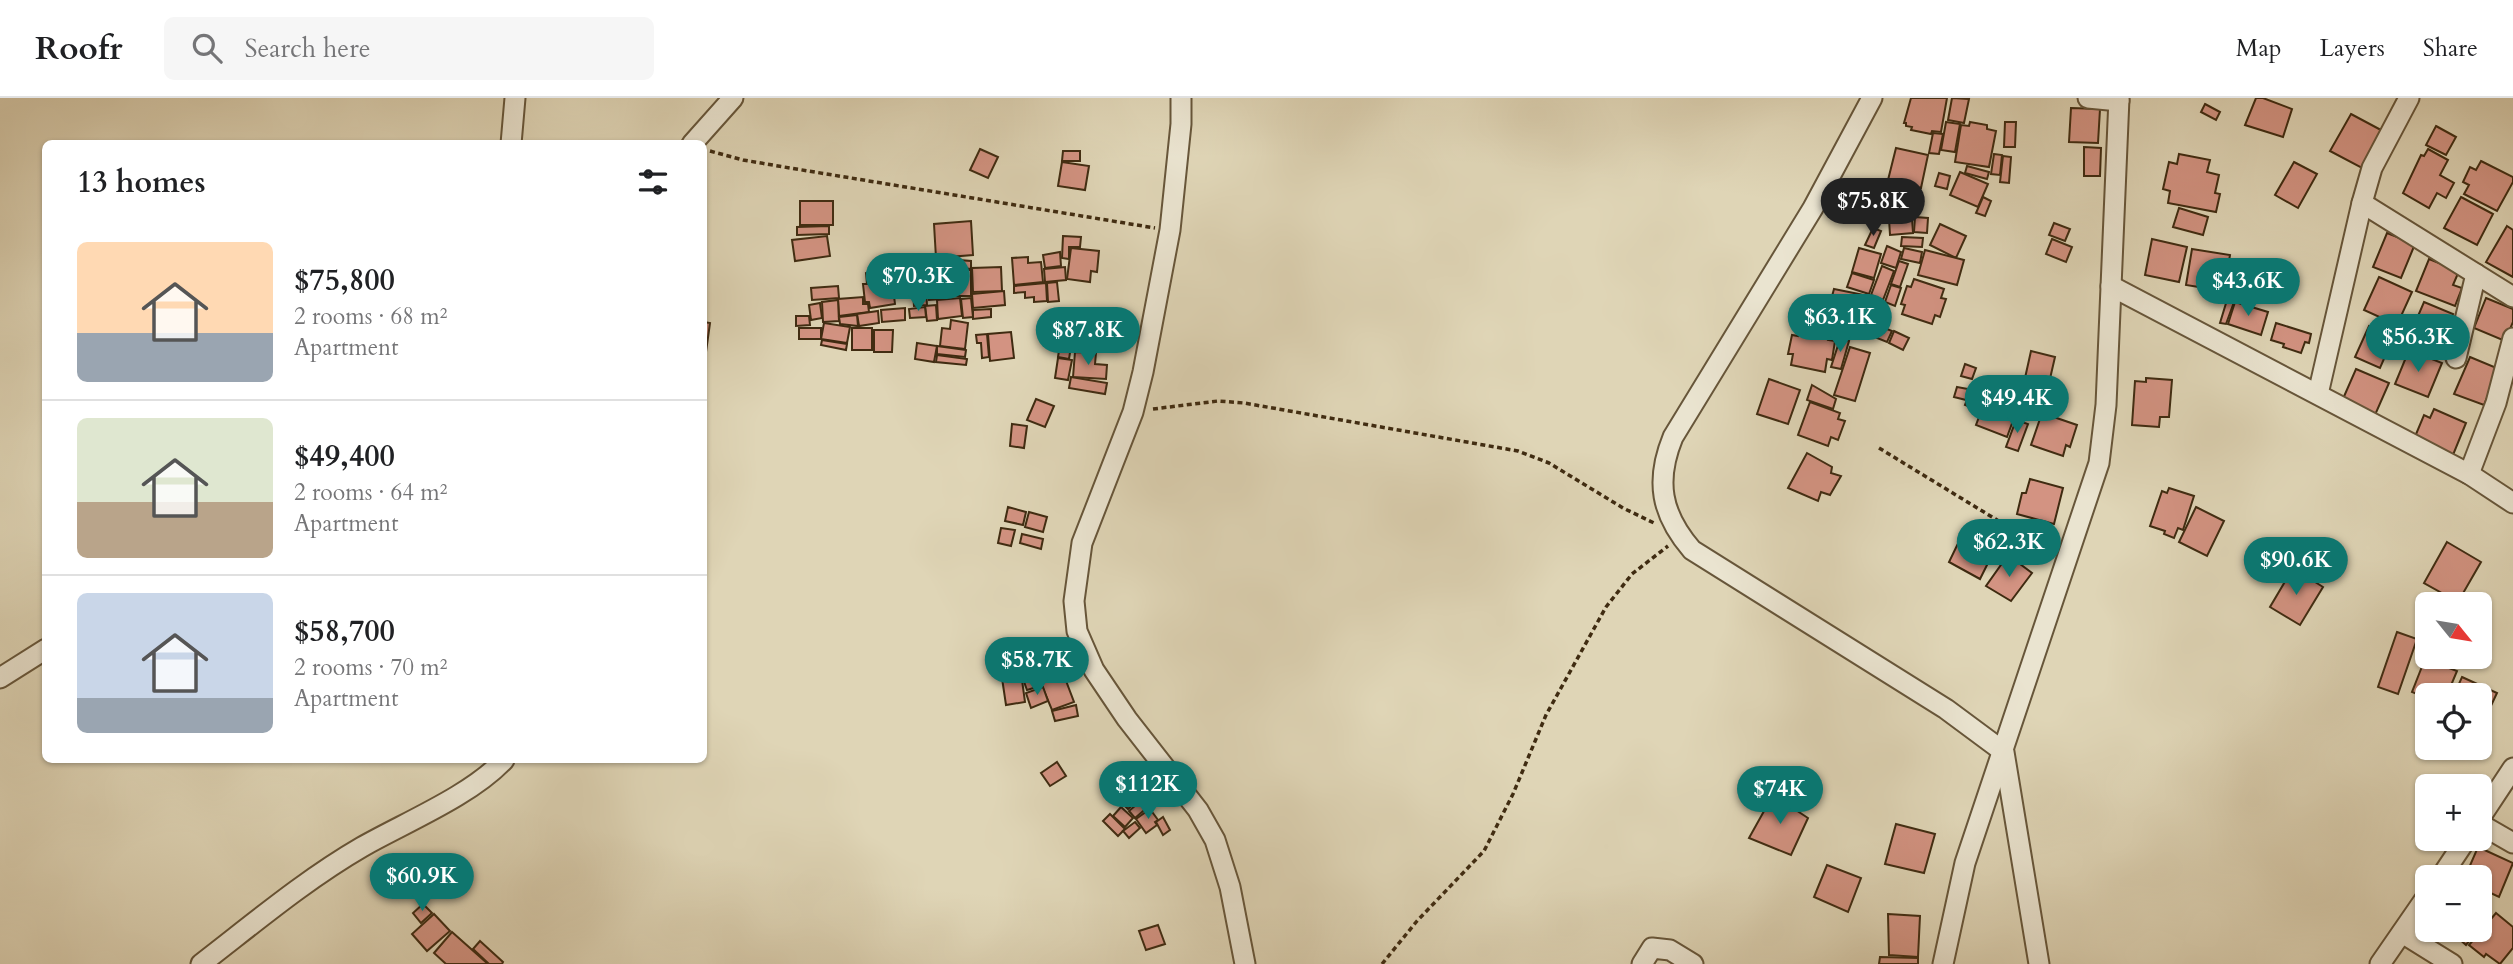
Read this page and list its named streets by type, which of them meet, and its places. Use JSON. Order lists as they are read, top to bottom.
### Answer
{
  "north": "bottom right",
  "page": {
    "header": "Roofr",
    "search": "Search here",
    "nav": ["Map", "Layers", "Share"],
    "heading": "13 homes",
    "price": [
      "$75.8K",
      "$70.3K",
      "$43.6K",
      "$63.1K",
      "$87.8K",
      "$56.3K",
      "$49.4K",
      "$62.3K",
      "$90.6K",
      "$58.7K",
      "$112K",
      "$74K",
      "$60.9K"
    ],
    "list": [
      {
        "name": "$75,800",
        "note": "2 rooms · 68 m² · Apartment"
      },
      {
        "name": "$49,400",
        "note": "2 rooms · 64 m² · Apartment"
      },
      {
        "name": "$58,700",
        "note": "2 rooms · 70 m² · Apartment"
      }
    ],
    "map_buttons": ["+", "−"]
  }
}
